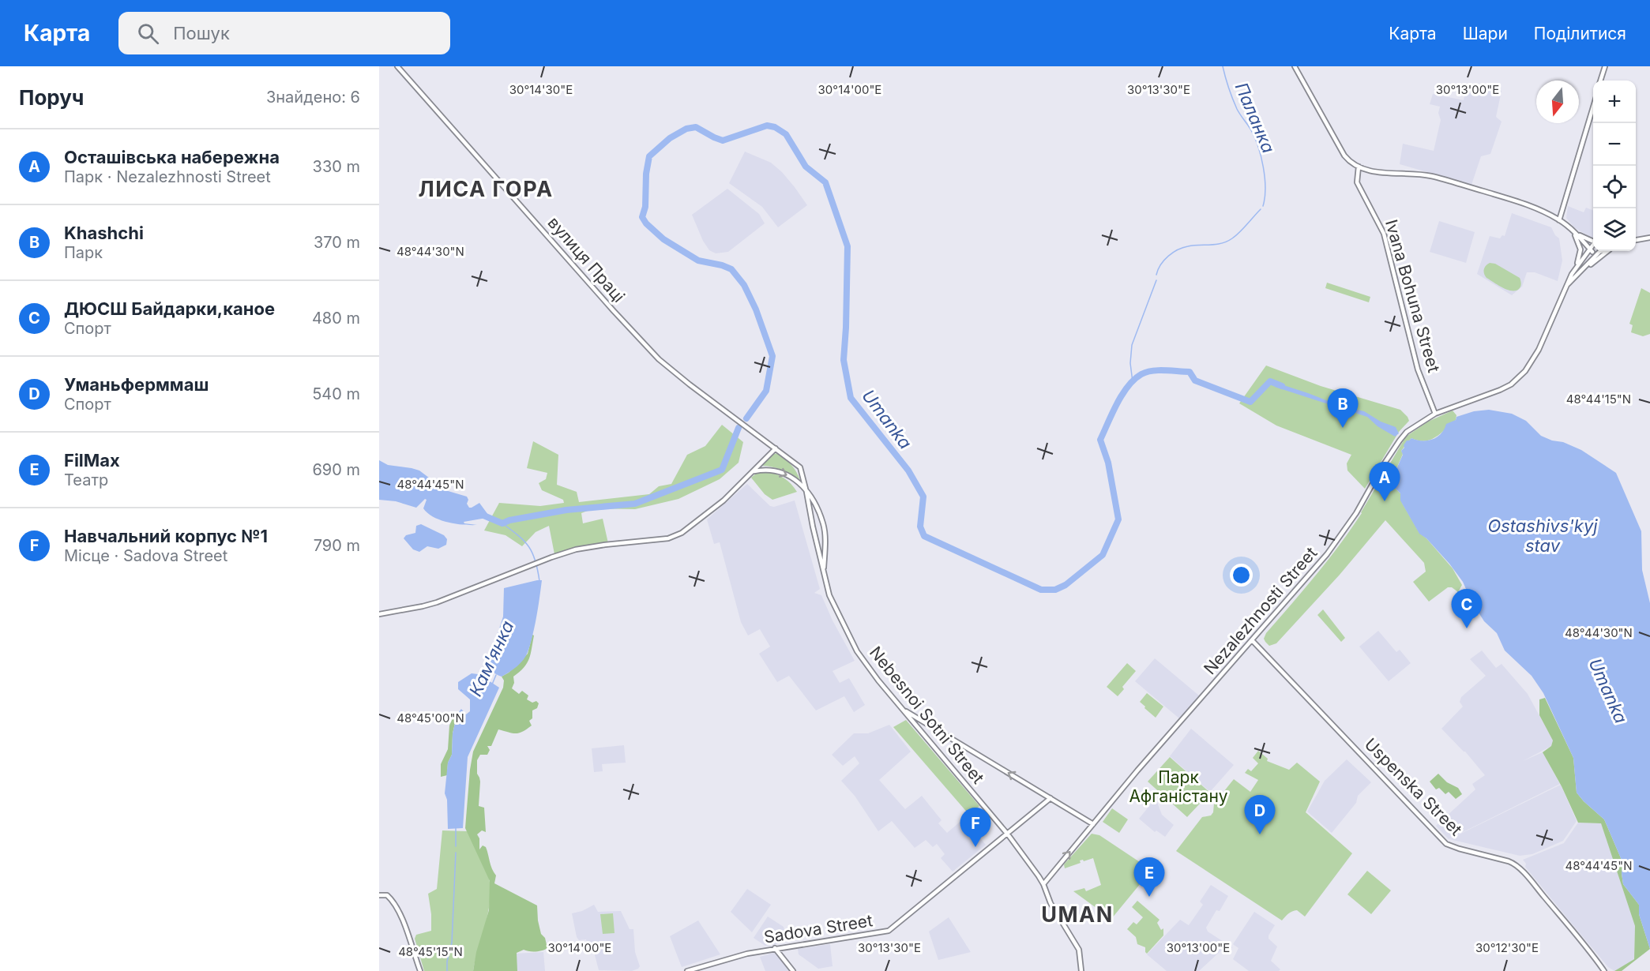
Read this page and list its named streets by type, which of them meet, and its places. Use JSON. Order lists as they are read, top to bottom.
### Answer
{
  "streets": {
    "main road": [
      "вулиця Праці",
      "Ivana Bohuna Street",
      "Nezalezhnosti Street",
      "Nebesnoi Sotni Street",
      "Uspenska Street",
      "Sadova Street"
    ]
  },
  "crossings": [
    ["вулиця Праці", "Nebesnoi Sotni Street"],
    ["Ivana Bohuna Street", "Nezalezhnosti Street"],
    ["Nezalezhnosti Street", "Nebesnoi Sotni Street"],
    ["Nezalezhnosti Street", "Uspenska Street"],
    ["Nebesnoi Sotni Street", "Sadova Street"]
  ],
  "districts": ["ЛИСА ГОРА", "UMAN"],
  "water": [
    "Паланка",
    "Umanka",
    "Ostashivs'kyj stav",
    "Кам'янка"
  ],
  "parks": ["Парк Афганістану"],
  "north": "bottom",
  "page": {
    "header": "Карта",
    "search": "Пошук",
    "nav": ["Карта", "Шари", "Поділитися"],
    "heading": ["Поруч", "Знайдено: 6"],
    "map_buttons": ["+", "−"],
    "list": [
      {
        "mark": "A",
        "name": "Осташівська набережна",
        "note": "Парк · Nezalezhnosti Street",
        "value": "330 m"
      },
      {
        "mark": "B",
        "name": "Khashchi",
        "note": "Парк",
        "value": "370 m"
      },
      {
        "mark": "C",
        "name": "ДЮСШ Байдарки,каное",
        "note": "Спорт",
        "value": "480 m"
      },
      {
        "mark": "D",
        "name": "Уманьферммаш",
        "note": "Спорт",
        "value": "540 m"
      },
      {
        "mark": "E",
        "name": "FilMax",
        "note": "Театр",
        "value": "690 m"
      },
      {
        "mark": "F",
        "name": "Навчальний корпус №1",
        "note": "Місце · Sadova Street",
        "value": "790 m"
      }
    ],
    "pins": [
      "B",
      "A",
      "C",
      "D",
      "F",
      "E"
    ]
  },
  "coordinates": [
    "30°14'30\"E",
    "30°14'00\"E",
    "30°13'30\"E",
    "30°13'00\"E",
    "48°44'30\"N",
    "48°44'15\"N",
    "48°44'45\"N",
    "48°45'00\"N",
    "30°12'30\"E",
    "48°45'15\"N"
  ]
}
